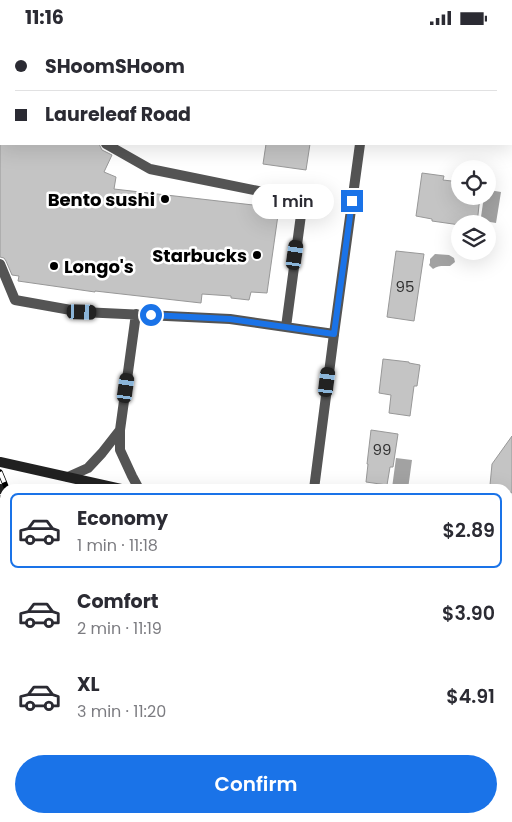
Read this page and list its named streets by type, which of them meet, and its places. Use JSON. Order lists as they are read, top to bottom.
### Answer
{
  "places": ["Bento sushi", "Starbucks", "Longo's"],
  "house_numbers": ["95", "99"],
  "page": {
    "status": "11:16",
    "banner": ["SHoomSHoom", "Laureleaf Road"],
    "bubble": "1 min",
    "list": [
      {
        "name": "Economy",
        "note": "1 min · 11:18",
        "value": "$2.89"
      },
      {
        "name": "Comfort",
        "note": "2 min · 11:19",
        "value": "$3.90"
      },
      {
        "name": "XL",
        "note": "3 min · 11:20",
        "value": "$4.91"
      }
    ],
    "buttons": "Confirm"
  }
}
